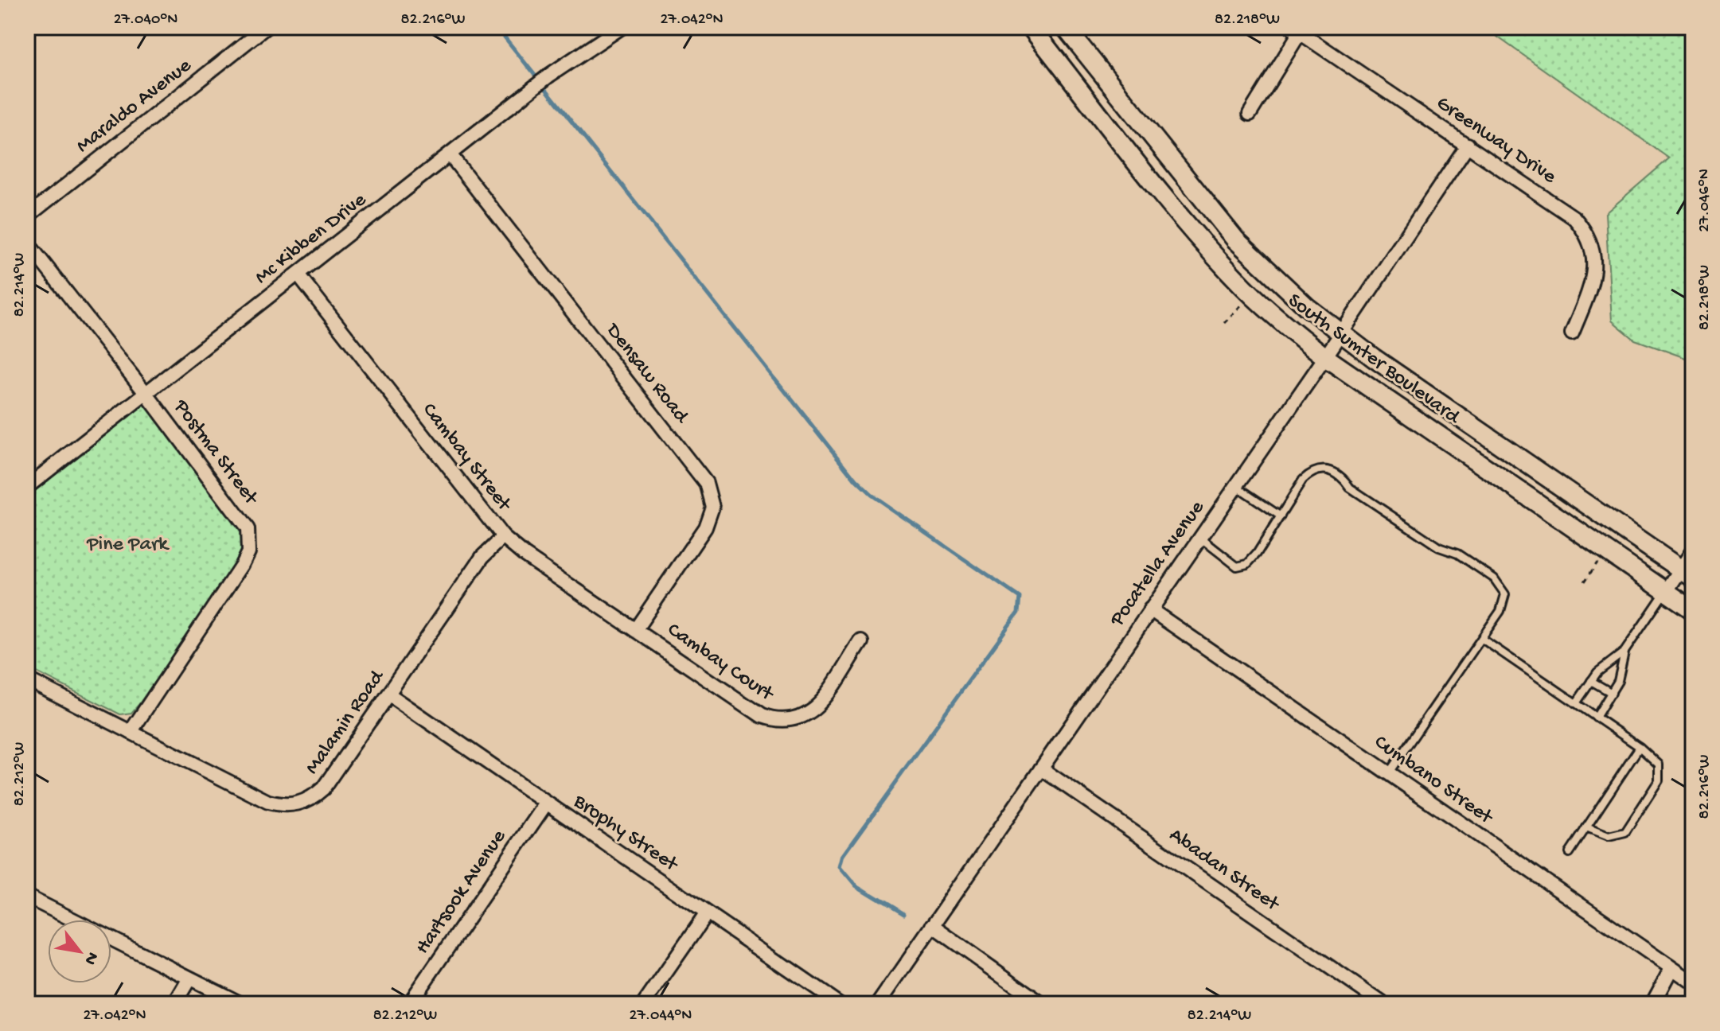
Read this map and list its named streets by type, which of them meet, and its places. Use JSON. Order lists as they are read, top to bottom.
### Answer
{
  "streets": {
    "main road": ["South Sumter Boulevard"],
    "street": [
      "Maraldo Avenue",
      "Greenway Drive",
      "Mc Kibben Drive",
      "Densaw Road",
      "Postma Street",
      "Cambay Street",
      "Pocatella Avenue",
      "Cambay Court",
      "Malamin Road",
      "Cumbano Street",
      "Brophy Street",
      "Abadan Street",
      "Hartsook Avenue"
    ]
  },
  "crossings": [
    ["Greenway Drive", "Pocatella Avenue"],
    ["Mc Kibben Drive", "Densaw Road"],
    ["Mc Kibben Drive", "Postma Street"],
    ["Mc Kibben Drive", "Cambay Street"],
    ["South Sumter Boulevard", "Pocatella Avenue"],
    ["Densaw Road", "Cambay Street"],
    ["Densaw Road", "Cambay Court"],
    ["Postma Street", "Malamin Road"],
    ["Cambay Street", "Cambay Court"],
    ["Cambay Street", "Malamin Road"],
    ["Pocatella Avenue", "Cumbano Street"],
    ["Pocatella Avenue", "Abadan Street"],
    ["Malamin Road", "Brophy Street"],
    ["Brophy Street", "Hartsook Avenue"]
  ],
  "parks": ["Pine Park"],
  "north": "bottom right",
  "coordinates": [
    "27.040°N",
    "82.216°W",
    "27.042°N",
    "82.218°W",
    "27.046°N",
    "82.214°W",
    "82.212°W",
    "27.044°N"
  ]
}
